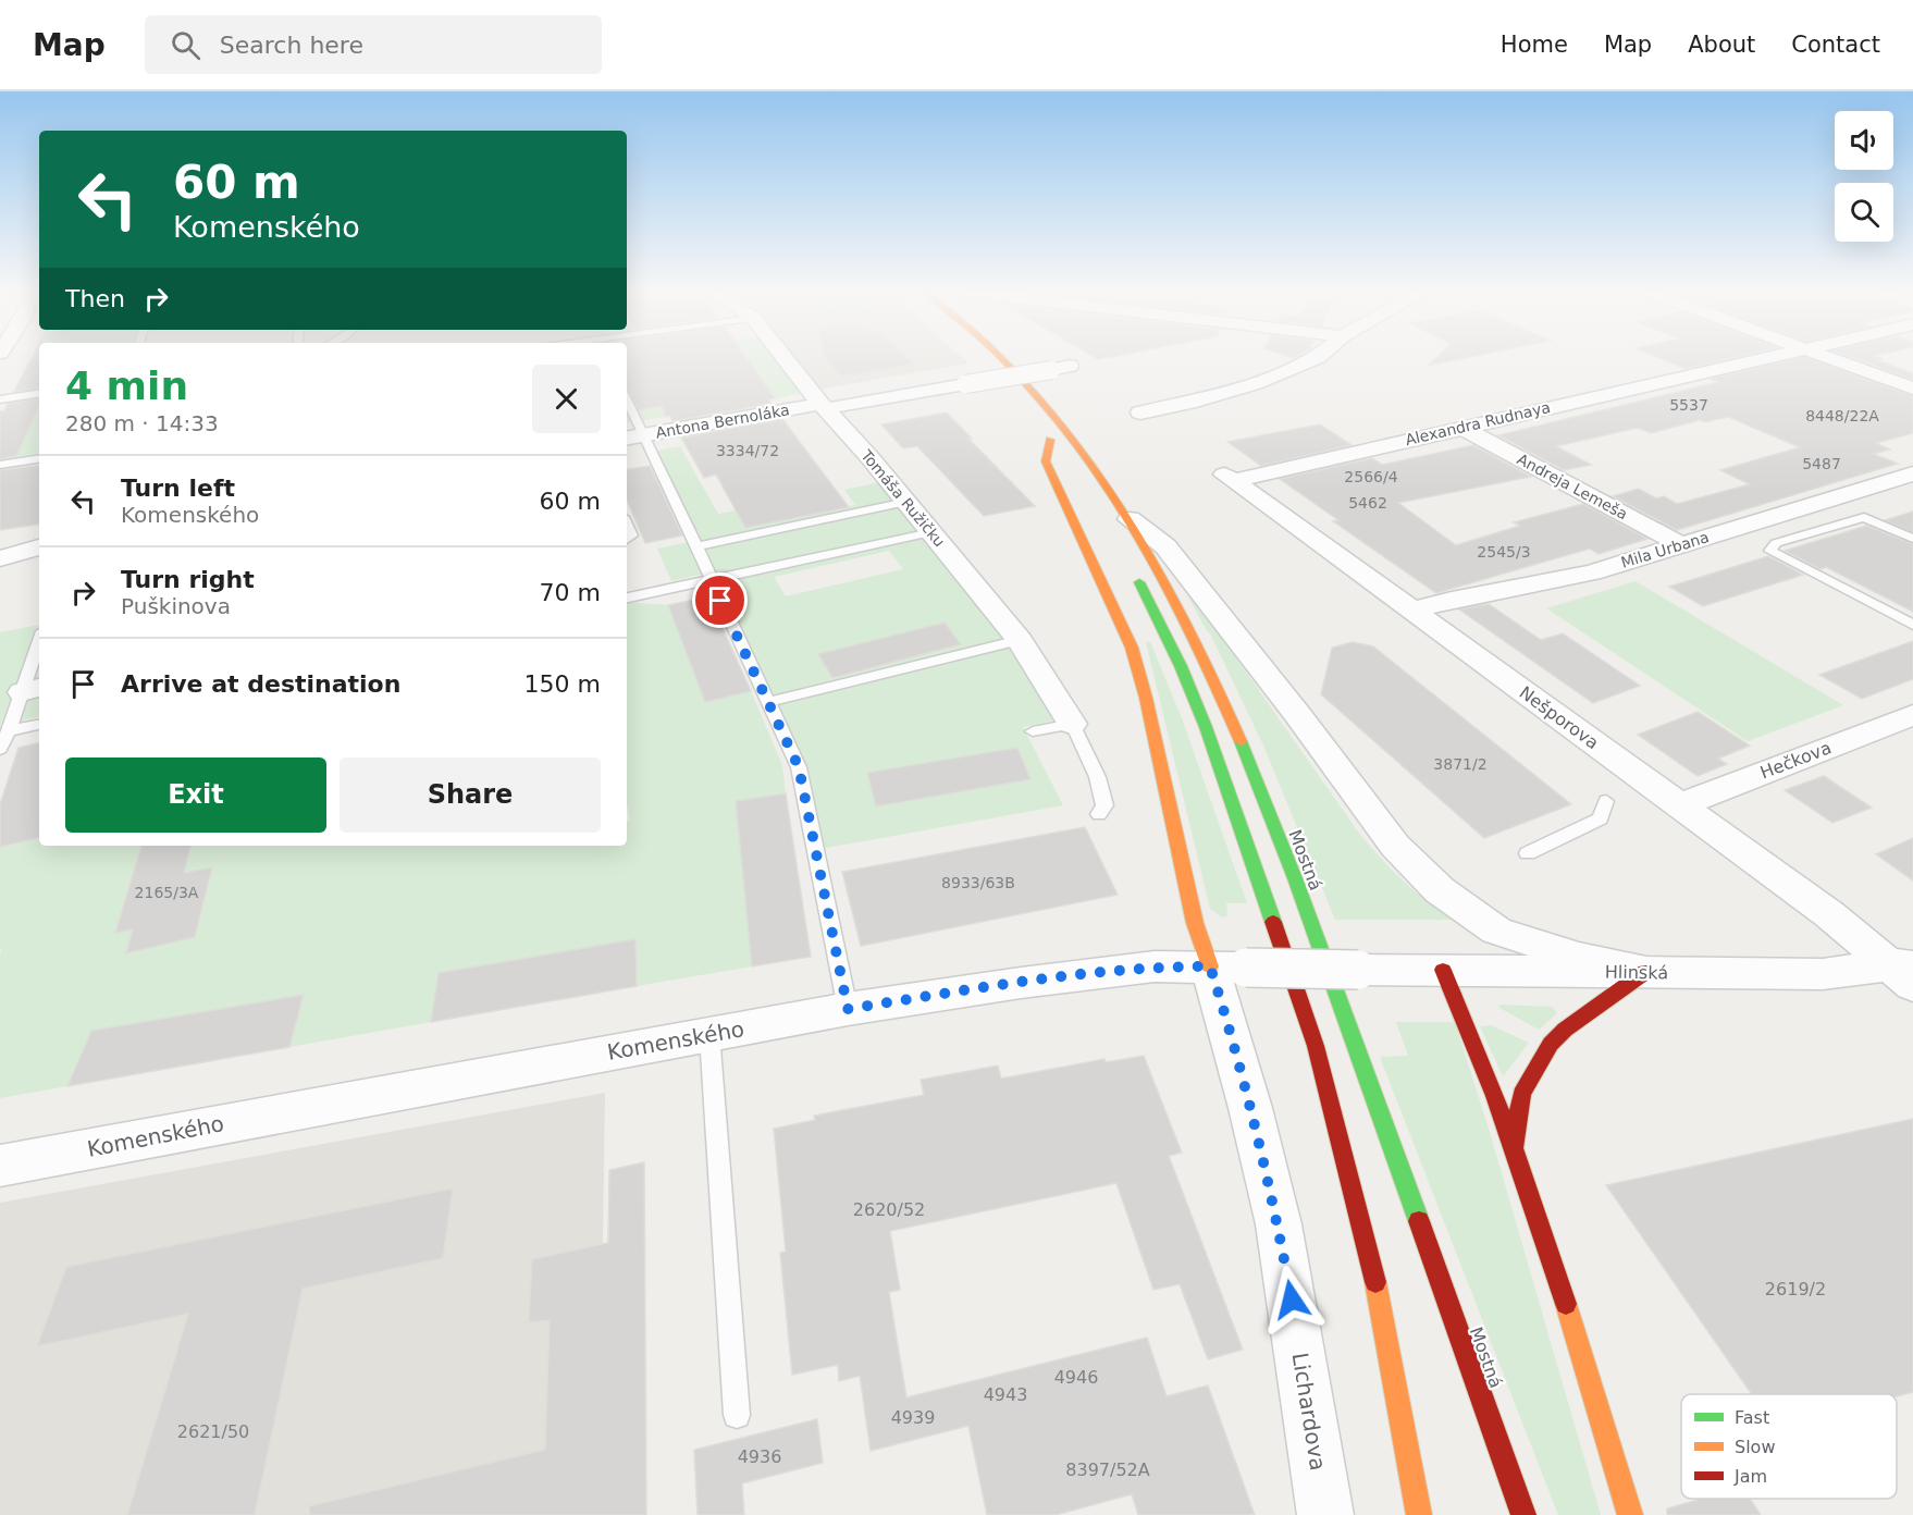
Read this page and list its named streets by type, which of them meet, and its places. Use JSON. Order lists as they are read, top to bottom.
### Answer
{
  "streets": {
    "main road": ["Mostná"],
    "street": [
      "Antona Bernoláka",
      "Alexandra Rudnaya",
      "Andreja Lemeša",
      "Tomáša Ružičku",
      "Mila Urbana",
      "Nešporova",
      "Hečkova",
      "Hlinská",
      "Komenského",
      "Lichardova"
    ]
  },
  "crossings": [
    ["Antona Bernoláka", "Tomáša Ružičku"],
    ["Alexandra Rudnaya", "Andreja Lemeša"],
    ["Alexandra Rudnaya", "Nešporova"],
    ["Andreja Lemeša", "Mila Urbana"],
    ["Mila Urbana", "Nešporova"],
    ["Nešporova", "Hečkova"],
    ["Nešporova", "Hlinská"],
    ["Hlinská", "Komenského"],
    ["Komenského", "Lichardova"]
  ],
  "house_numbers": [
    "5537",
    "8448/22A",
    "3334/72",
    "5487",
    "2566/4",
    "5462",
    "2545/3",
    "3871/2",
    "8933/63B",
    "2165/3A",
    "2620/52",
    "2619/2",
    "4946",
    "4943",
    "4939",
    "2621/50",
    "4936",
    "8397/52A"
  ],
  "legend": ["Fast", "Slow", "Jam"],
  "page": {
    "header": "Map",
    "search": "Search here",
    "nav": [
      "Home",
      "Map",
      "About",
      "Contact"
    ],
    "turn": ["60 m", "Komenského"],
    "then": "Then",
    "heading": ["4 min", "280 m · 14:33"],
    "list": [
      {
        "name": "Turn left",
        "note": "Komenského",
        "value": "60 m"
      },
      {
        "name": "Turn right",
        "note": "Puškinova",
        "value": "70 m"
      },
      {
        "name": "Arrive at destination",
        "value": "150 m"
      }
    ],
    "buttons": ["Exit", "Share"]
  }
}
